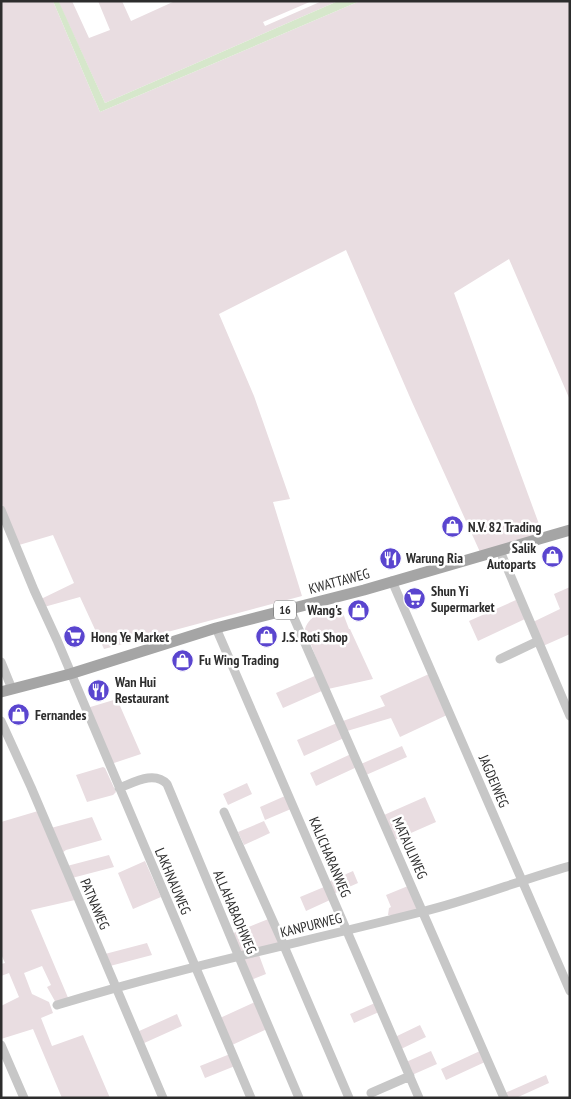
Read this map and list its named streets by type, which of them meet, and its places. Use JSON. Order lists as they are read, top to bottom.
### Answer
{
  "streets": {
    "main road": ["KWATTAWEG", "16"],
    "street": [
      "JAGDEIWEG",
      "MATAULIWEG",
      "KALICHARANWEG",
      "LAKHNAUWEG",
      "PATNAWEG",
      "ALLAHABADHWEG",
      "KANPURWEG"
    ]
  },
  "crossings": [
    ["KWATTAWEG", "JAGDEIWEG"],
    ["KWATTAWEG", "MATAULIWEG"],
    ["KWATTAWEG", "KALICHARANWEG"],
    ["KWATTAWEG", "LAKHNAUWEG"],
    ["JAGDEIWEG", "KANPURWEG"],
    ["MATAULIWEG", "KANPURWEG"],
    ["KALICHARANWEG", "KANPURWEG"],
    ["LAKHNAUWEG", "ALLAHABADHWEG"],
    ["LAKHNAUWEG", "KANPURWEG"],
    ["PATNAWEG", "KANPURWEG"],
    ["ALLAHABADHWEG", "KANPURWEG"]
  ],
  "places": {
    "shop": [
      "N.V. 82 Trading",
      "Salik Autoparts",
      "Wang's",
      "J.S. Roti Shop",
      "Fu Wing Trading",
      "Fernandes"
    ],
    "restaurant": ["Warung Ria", "Wan Hui Restaurant"],
    "supermarket": ["Shun Yi Supermarket", "Hong Ye Market"]
  }
}
